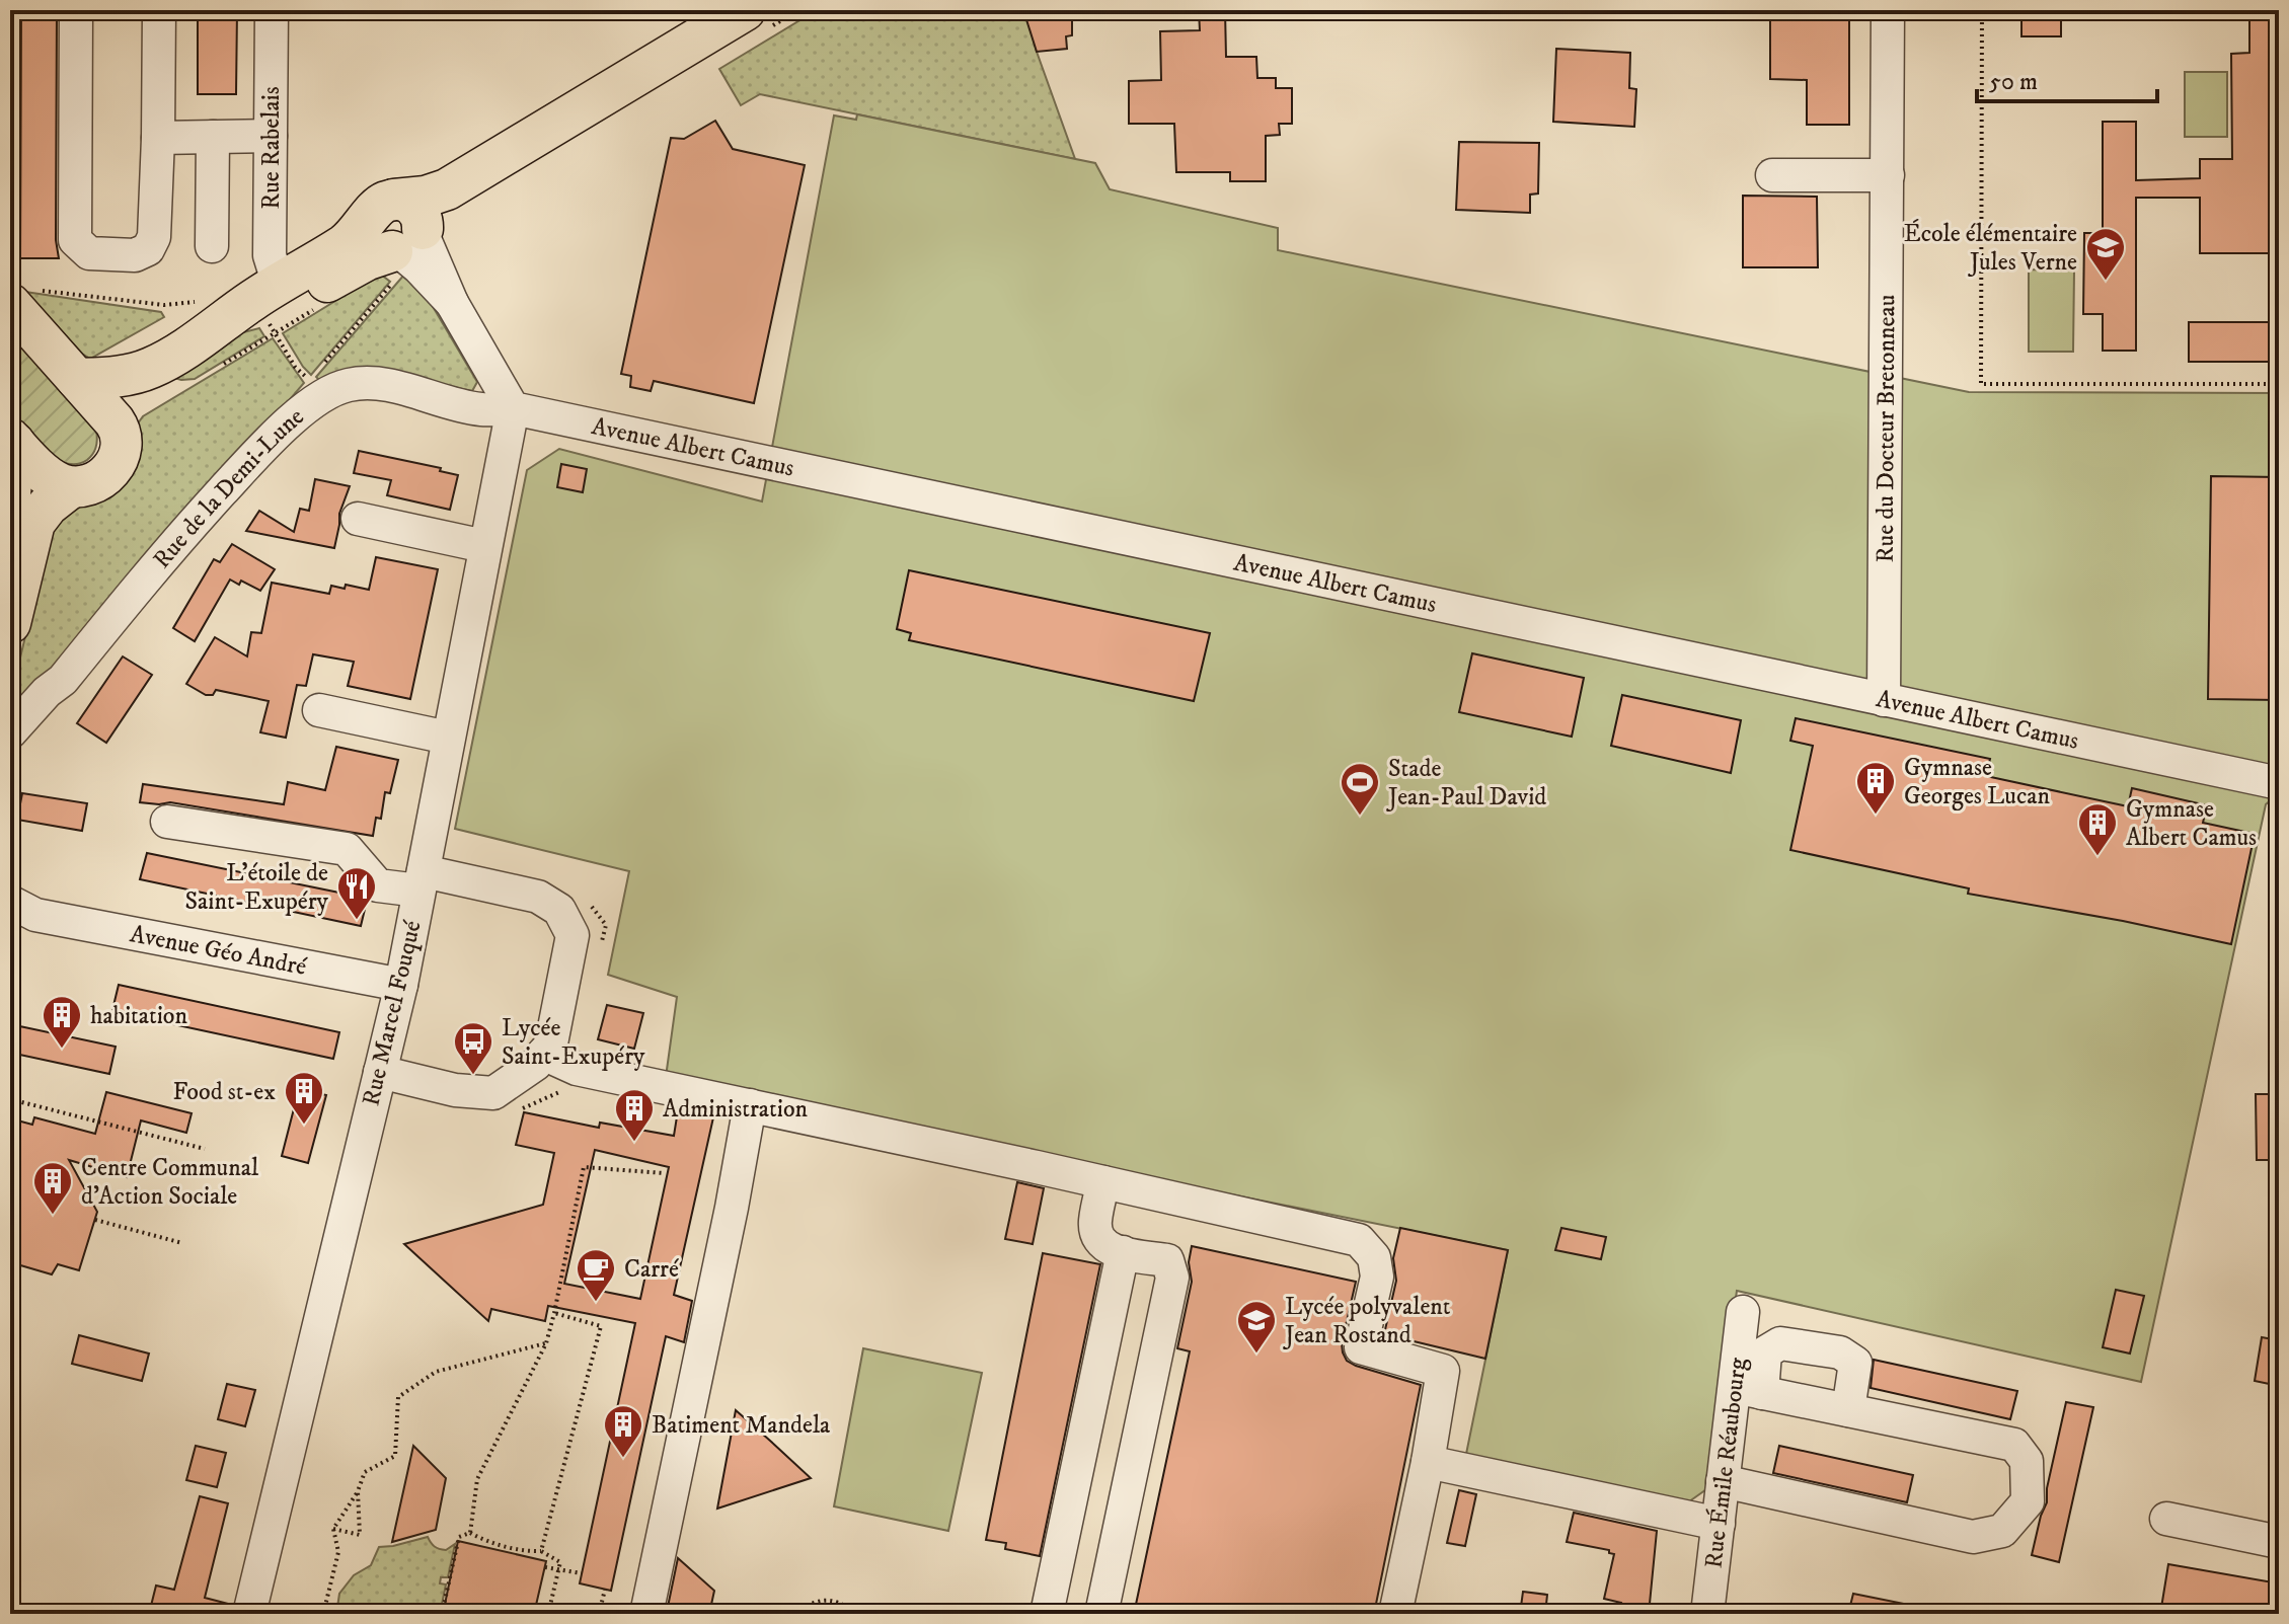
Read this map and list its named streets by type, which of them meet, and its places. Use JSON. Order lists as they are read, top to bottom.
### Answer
{
  "streets": {
    "street": [
      "Rue Rabelais",
      "Rue du Docteur Bretonneau",
      "Avenue Albert Camus",
      "Rue de la Demi-Lune",
      "Avenue Géo André",
      "Rue Marcel Fouqué",
      "Rue Émile Réaubourg"
    ]
  },
  "crossings": [
    ["Rue du Docteur Bretonneau", "Avenue Albert Camus"],
    ["Avenue Albert Camus", "Rue de la Demi-Lune"],
    ["Avenue Albert Camus", "Rue Marcel Fouqué"],
    ["Rue de la Demi-Lune", "Rue Marcel Fouqué"],
    ["Avenue Géo André", "Rue Marcel Fouqué"]
  ],
  "places": {
    "school or university": ["École élémentaire Jules Verne", "Lycée polyvalent Jean Rostand"],
    "building": [
      "Gymnase Georges Lucan",
      "Gymnase Albert Camus",
      "habitation",
      "Food st-ex",
      "Administration",
      "Centre Communal d'Action Sociale",
      "Batiment Mandela"
    ],
    "sports": ["Stade Jean-Paul David"],
    "restaurant": ["L'étoile de Saint-Exupéry"],
    "bus stop": ["Lycée Saint-Exupéry"],
    "cafe": ["Carré"]
  },
  "scale_bar": "50 m"
}
